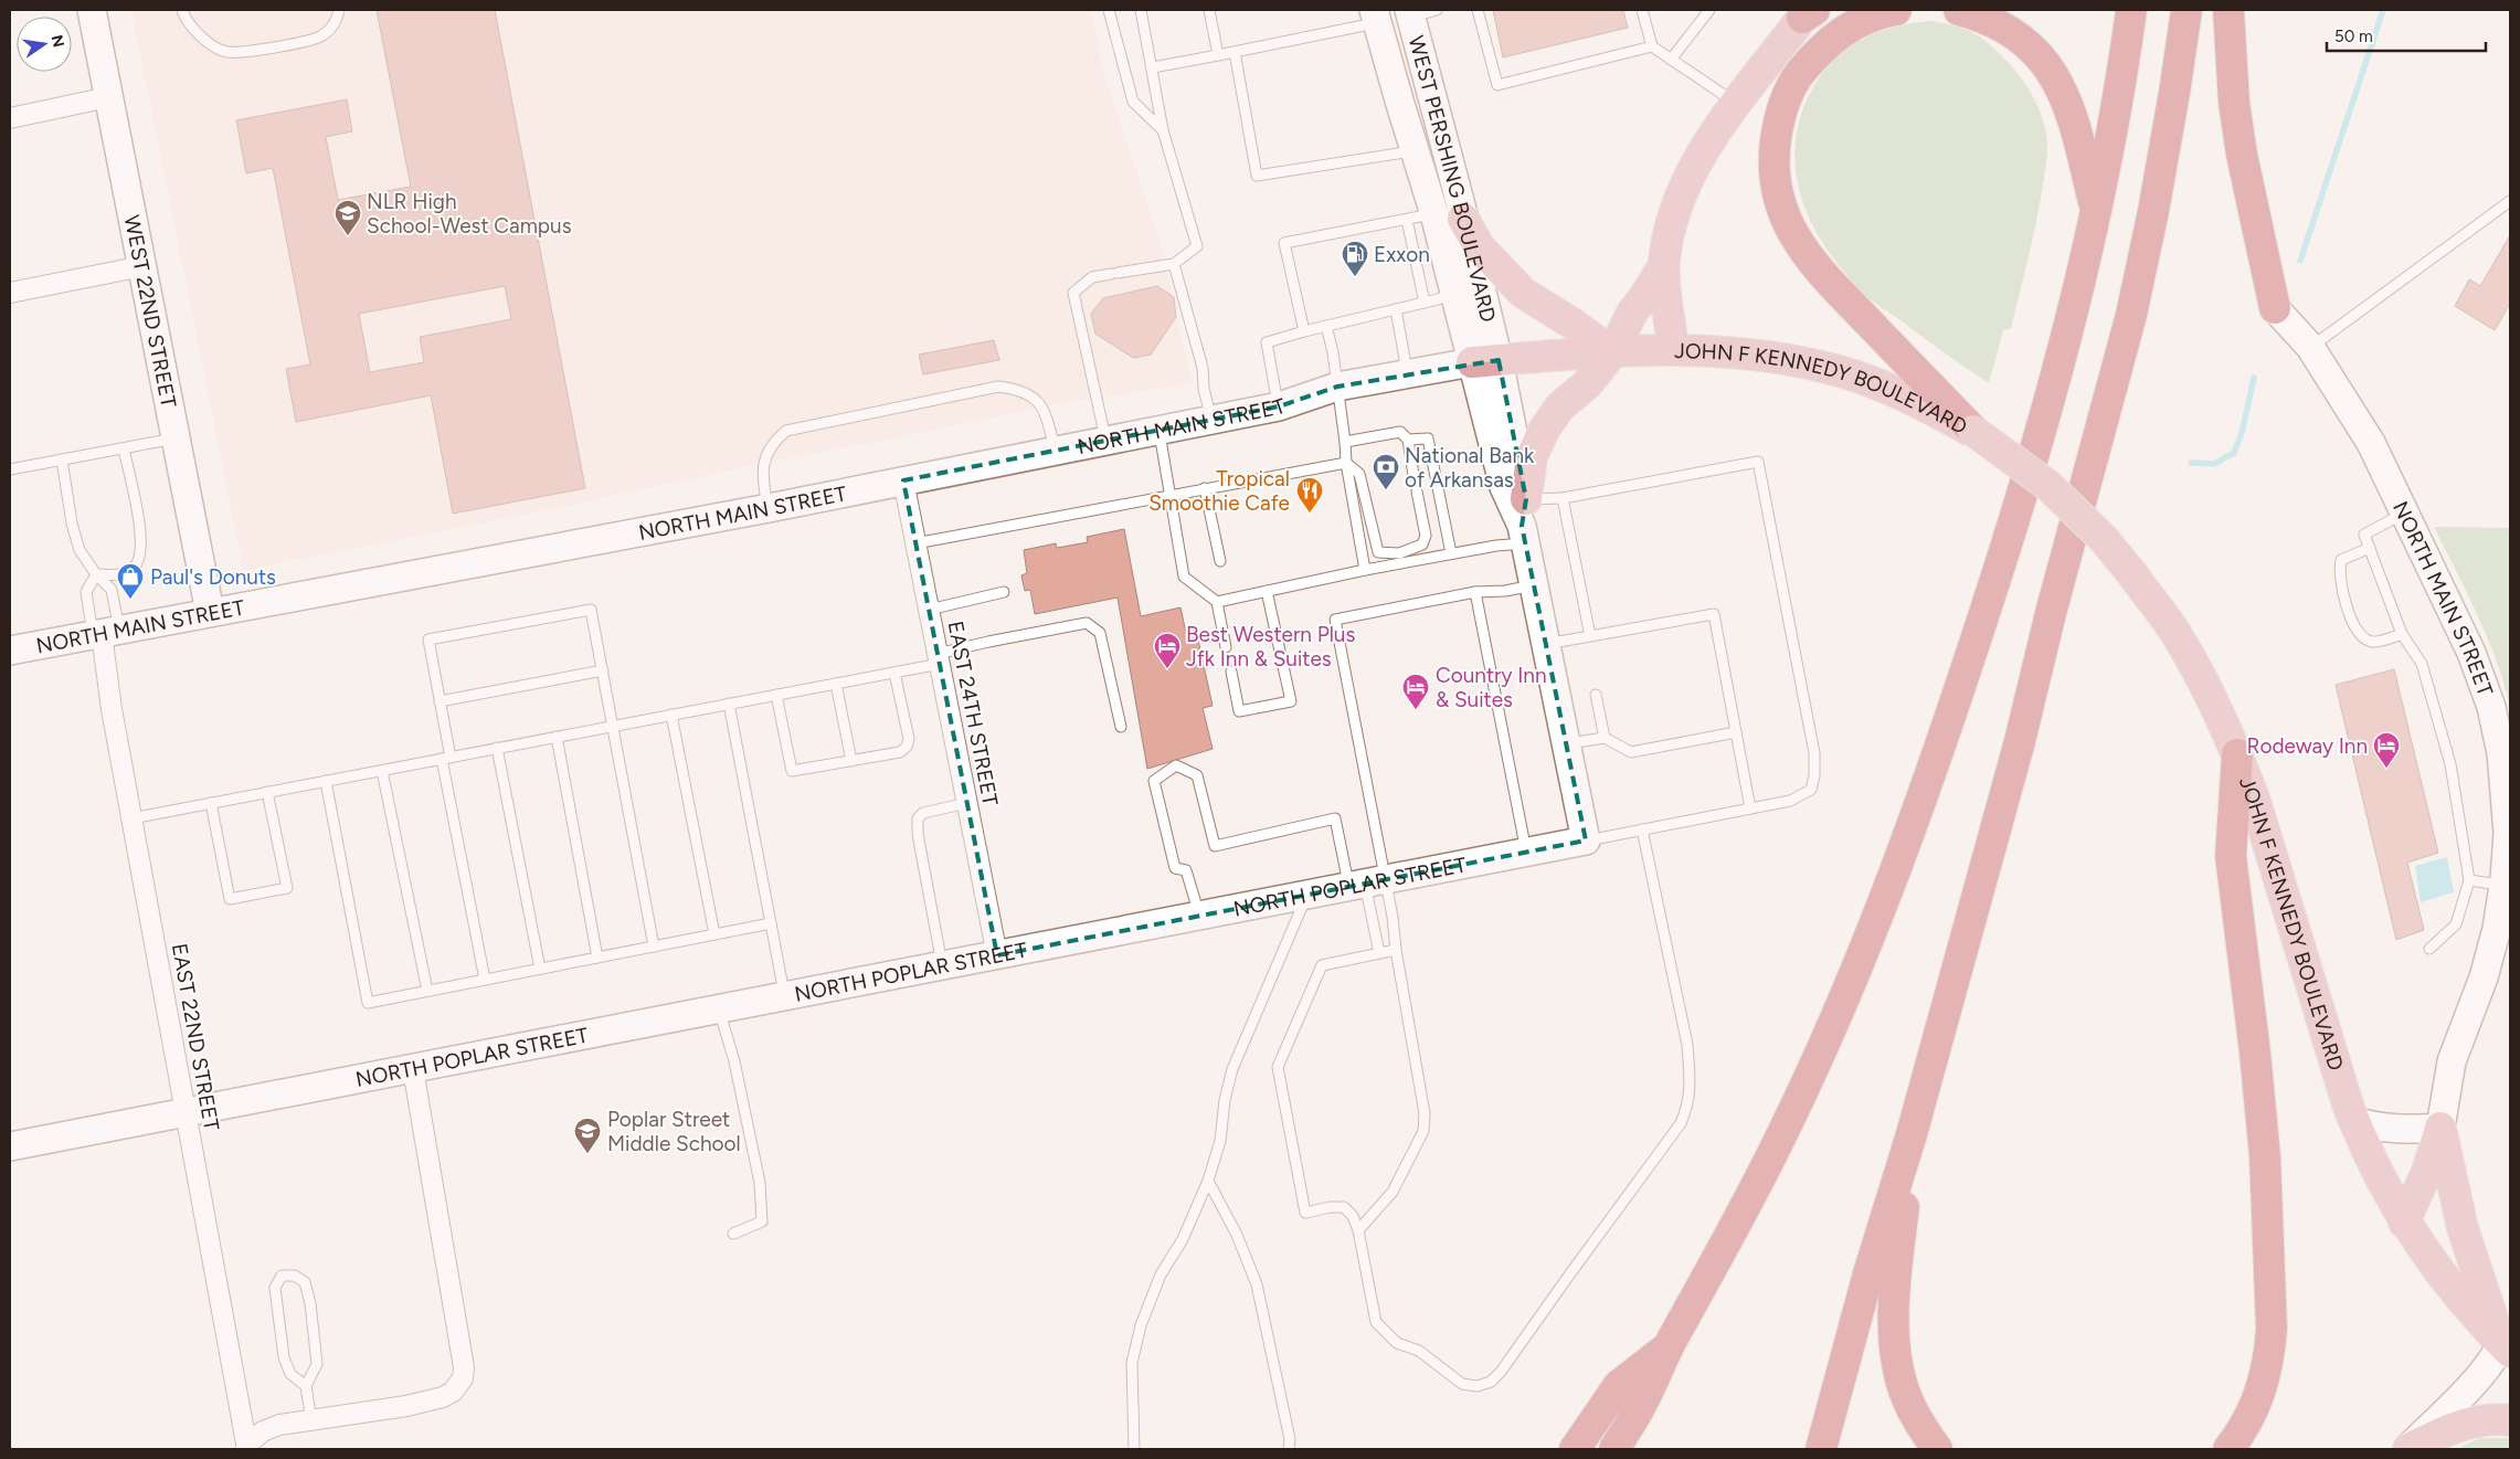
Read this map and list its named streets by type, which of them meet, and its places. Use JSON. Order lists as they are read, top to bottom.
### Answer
{
  "streets": {
    "main road": [
      "WEST PERSHING BOULEVARD",
      "WEST 22ND STREET",
      "JOHN F KENNEDY BOULEVARD",
      "NORTH MAIN STREET",
      "NORTH POPLAR STREET"
    ],
    "street": ["EAST 24TH STREET", "EAST 22ND STREET"]
  },
  "crossings": [
    ["WEST PERSHING BOULEVARD", "JOHN F KENNEDY BOULEVARD"],
    ["WEST PERSHING BOULEVARD", "NORTH MAIN STREET"],
    ["WEST 22ND STREET", "NORTH MAIN STREET"],
    ["JOHN F KENNEDY BOULEVARD", "NORTH MAIN STREET"],
    ["NORTH MAIN STREET", "EAST 24TH STREET"],
    ["NORTH MAIN STREET", "EAST 22ND STREET"],
    ["EAST 24TH STREET", "NORTH POPLAR STREET"],
    ["NORTH POPLAR STREET", "EAST 22ND STREET"]
  ],
  "places": {
    "school or university": ["NLR High School-West Campus", "Poplar Street Middle School"],
    "fuel station": ["Exxon"],
    "bank": ["National Bank of Arkansas"],
    "restaurant": ["Tropical Smoothie Cafe"],
    "shop": ["Paul's Donuts"],
    "hotel": ["Best Western Plus Jfk Inn & Suites", "Country Inn & Suites", "Rodeway Inn"]
  },
  "scale_bar": "50 m",
  "north": "right"
}
